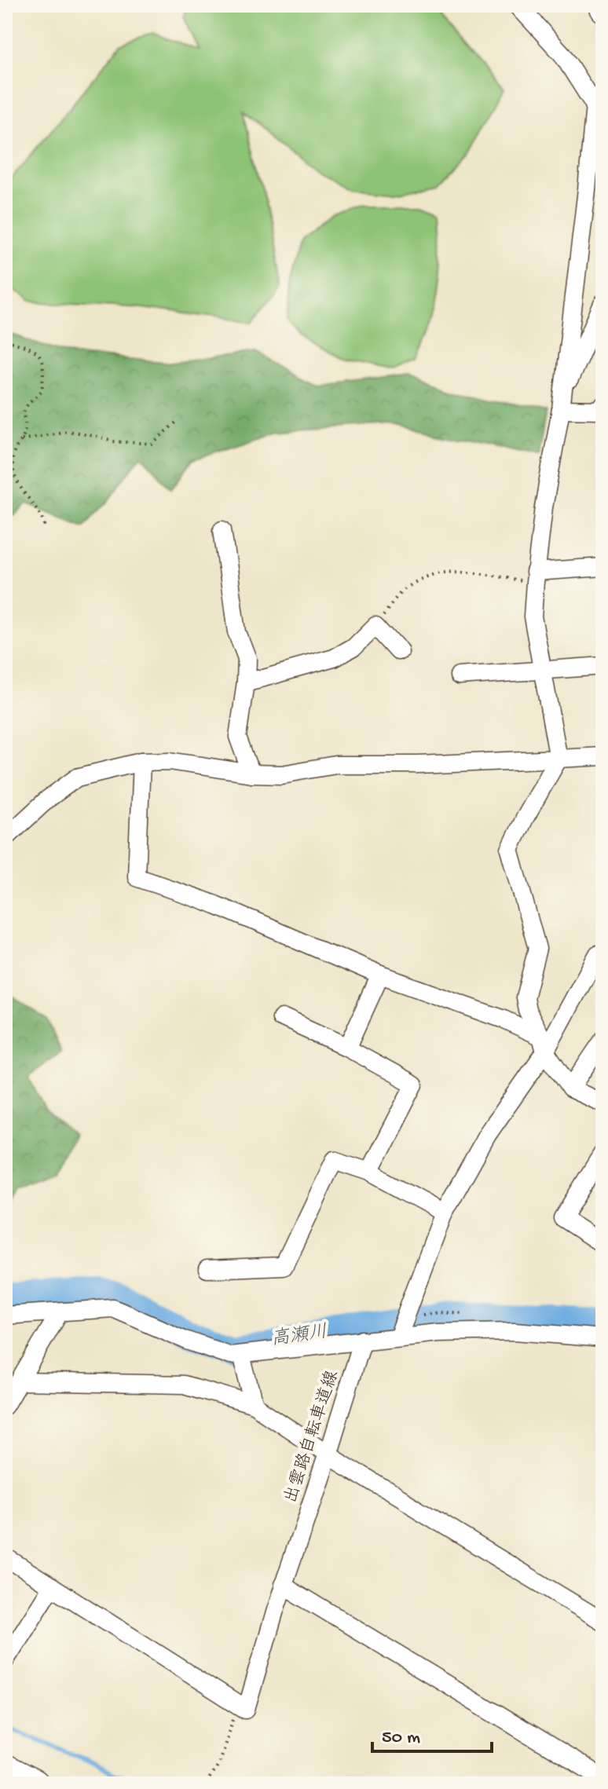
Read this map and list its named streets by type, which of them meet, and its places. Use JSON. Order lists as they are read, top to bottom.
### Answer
{
  "water": ["高瀬川"],
  "scale_bar": "50 m"
}
